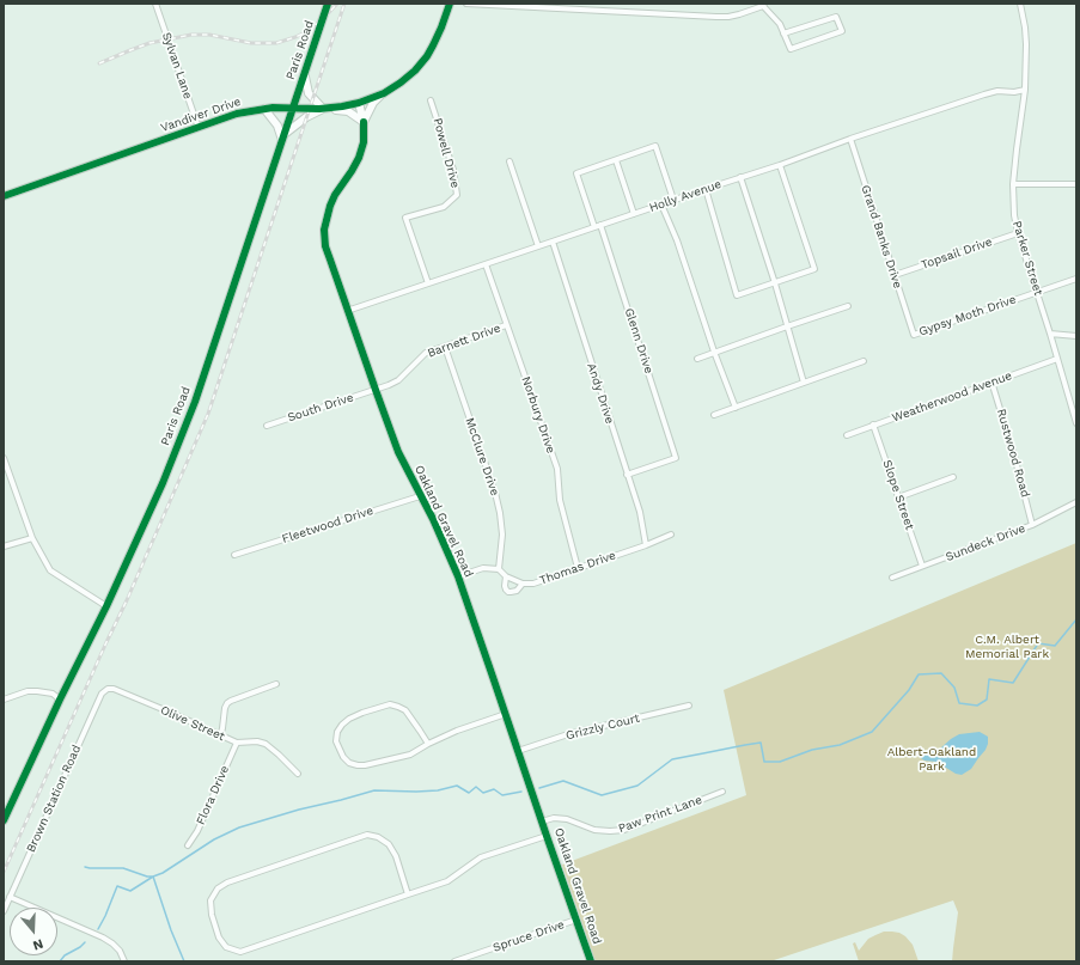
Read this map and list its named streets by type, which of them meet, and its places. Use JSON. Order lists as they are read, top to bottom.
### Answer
{
  "streets": {
    "main road": ["Paris Road", "Vandiver Drive", "Oakland Gravel Road"],
    "street": [
      "Sylvan Lane",
      "Powell Drive",
      "Holly Avenue",
      "Grand Banks Drive",
      "Topsail Drive",
      "Parker Street",
      "Gypsy Moth Drive",
      "Barnett Drive",
      "Glenn Drive",
      "Andy Drive",
      "Weatherwood Avenue",
      "South Drive",
      "Norbury Drive",
      "Rustwood Road",
      "McClure Drive",
      "Slope Street",
      "Fleetwood Drive",
      "Sundeck Drive",
      "Thomas Drive",
      "Olive Street",
      "Grizzly Court",
      "Flora Drive",
      "Brown Station Road",
      "Paw Print Lane",
      "Spruce Drive"
    ]
  },
  "crossings": [
    ["Paris Road", "Vandiver Drive"],
    ["Sylvan Lane", "Vandiver Drive"],
    ["Vandiver Drive", "Oakland Gravel Road"],
    ["Powell Drive", "Holly Avenue"],
    ["Holly Avenue", "Grand Banks Drive"],
    ["Holly Avenue", "Parker Street"],
    ["Holly Avenue", "Glenn Drive"],
    ["Holly Avenue", "Andy Drive"],
    ["Holly Avenue", "Norbury Drive"],
    ["Holly Avenue", "Oakland Gravel Road"],
    ["Grand Banks Drive", "Topsail Drive"],
    ["Grand Banks Drive", "Gypsy Moth Drive"],
    ["Topsail Drive", "Parker Street"],
    ["Parker Street", "Gypsy Moth Drive"],
    ["Parker Street", "Weatherwood Avenue"],
    ["Barnett Drive", "South Drive"],
    ["Barnett Drive", "Norbury Drive"],
    ["Barnett Drive", "McClure Drive"],
    ["Barnett Drive", "Oakland Gravel Road"],
    ["Glenn Drive", "Andy Drive"],
    ["Andy Drive", "Thomas Drive"],
    ["Weatherwood Avenue", "Rustwood Road"],
    ["Weatherwood Avenue", "Slope Street"],
    ["South Drive", "Oakland Gravel Road"],
    ["Norbury Drive", "Thomas Drive"],
    ["Rustwood Road", "Sundeck Drive"],
    ["McClure Drive", "Thomas Drive"],
    ["Slope Street", "Sundeck Drive"],
    ["Oakland Gravel Road", "Fleetwood Drive"],
    ["Oakland Gravel Road", "Grizzly Court"],
    ["Oakland Gravel Road", "Paw Print Lane"],
    ["Oakland Gravel Road", "Spruce Drive"],
    ["Olive Street", "Flora Drive"],
    ["Olive Street", "Brown Station Road"]
  ],
  "parks": ["C.M. Albert Memorial Park", "Albert-Oakland Park"],
  "north": "bottom"
}
